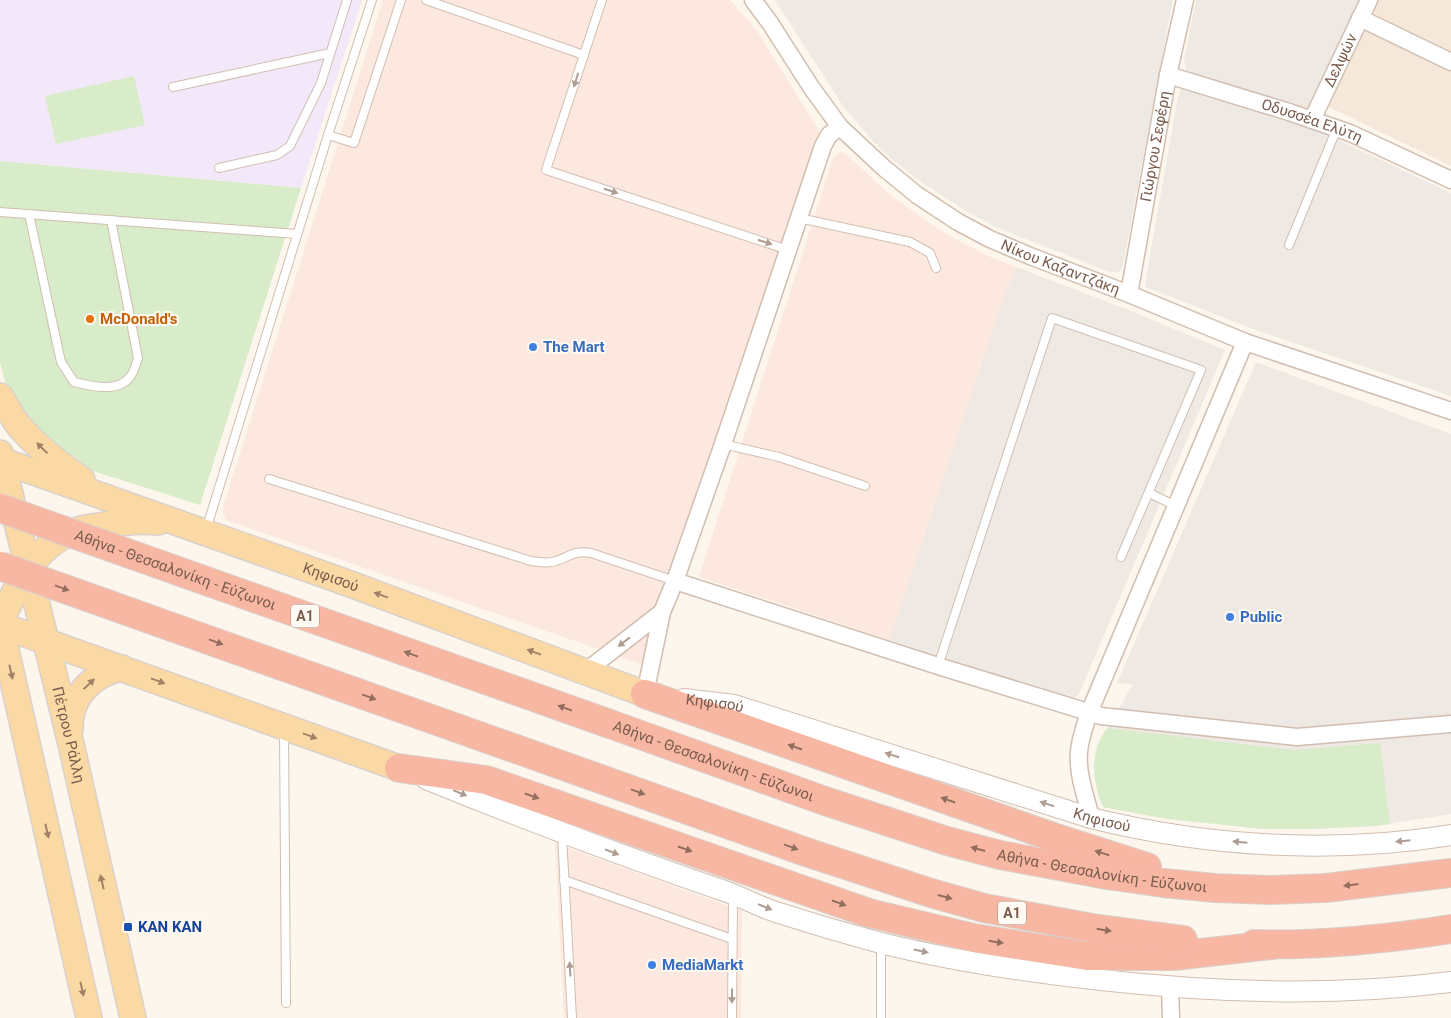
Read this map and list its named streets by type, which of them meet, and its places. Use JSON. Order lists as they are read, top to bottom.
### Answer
{
  "streets": {
    "highway": ["Αθήνα - Θεσσαλονίκη - Εύζωνοι", "Α1"],
    "main road": ["Κηφισού", "Πέτρου Ράλλη"],
    "street": [
      "Δελψών",
      "Οδυσσέα Ελύτη",
      "Γιώργου Σεφέρη",
      "Νίκου Καζαντζάκη"
    ]
  },
  "crossings": [
    ["Δελψών", "Οδυσσέα Ελύτη"],
    ["Οδυσσέα Ελύτη", "Γιώργου Σεφέρη"],
    ["Γιώργου Σεφέρη", "Νίκου Καζαντζάκη"],
    ["Κηφισού", "Πέτρου Ράλλη"]
  ],
  "one_way": ["Κηφισού"],
  "places": {
    "other": [
      "McDonald's",
      "The Mart",
      "Public",
      "MediaMarkt"
    ],
    "transit": ["ΚΑΝ ΚΑΝ"]
  }
}
